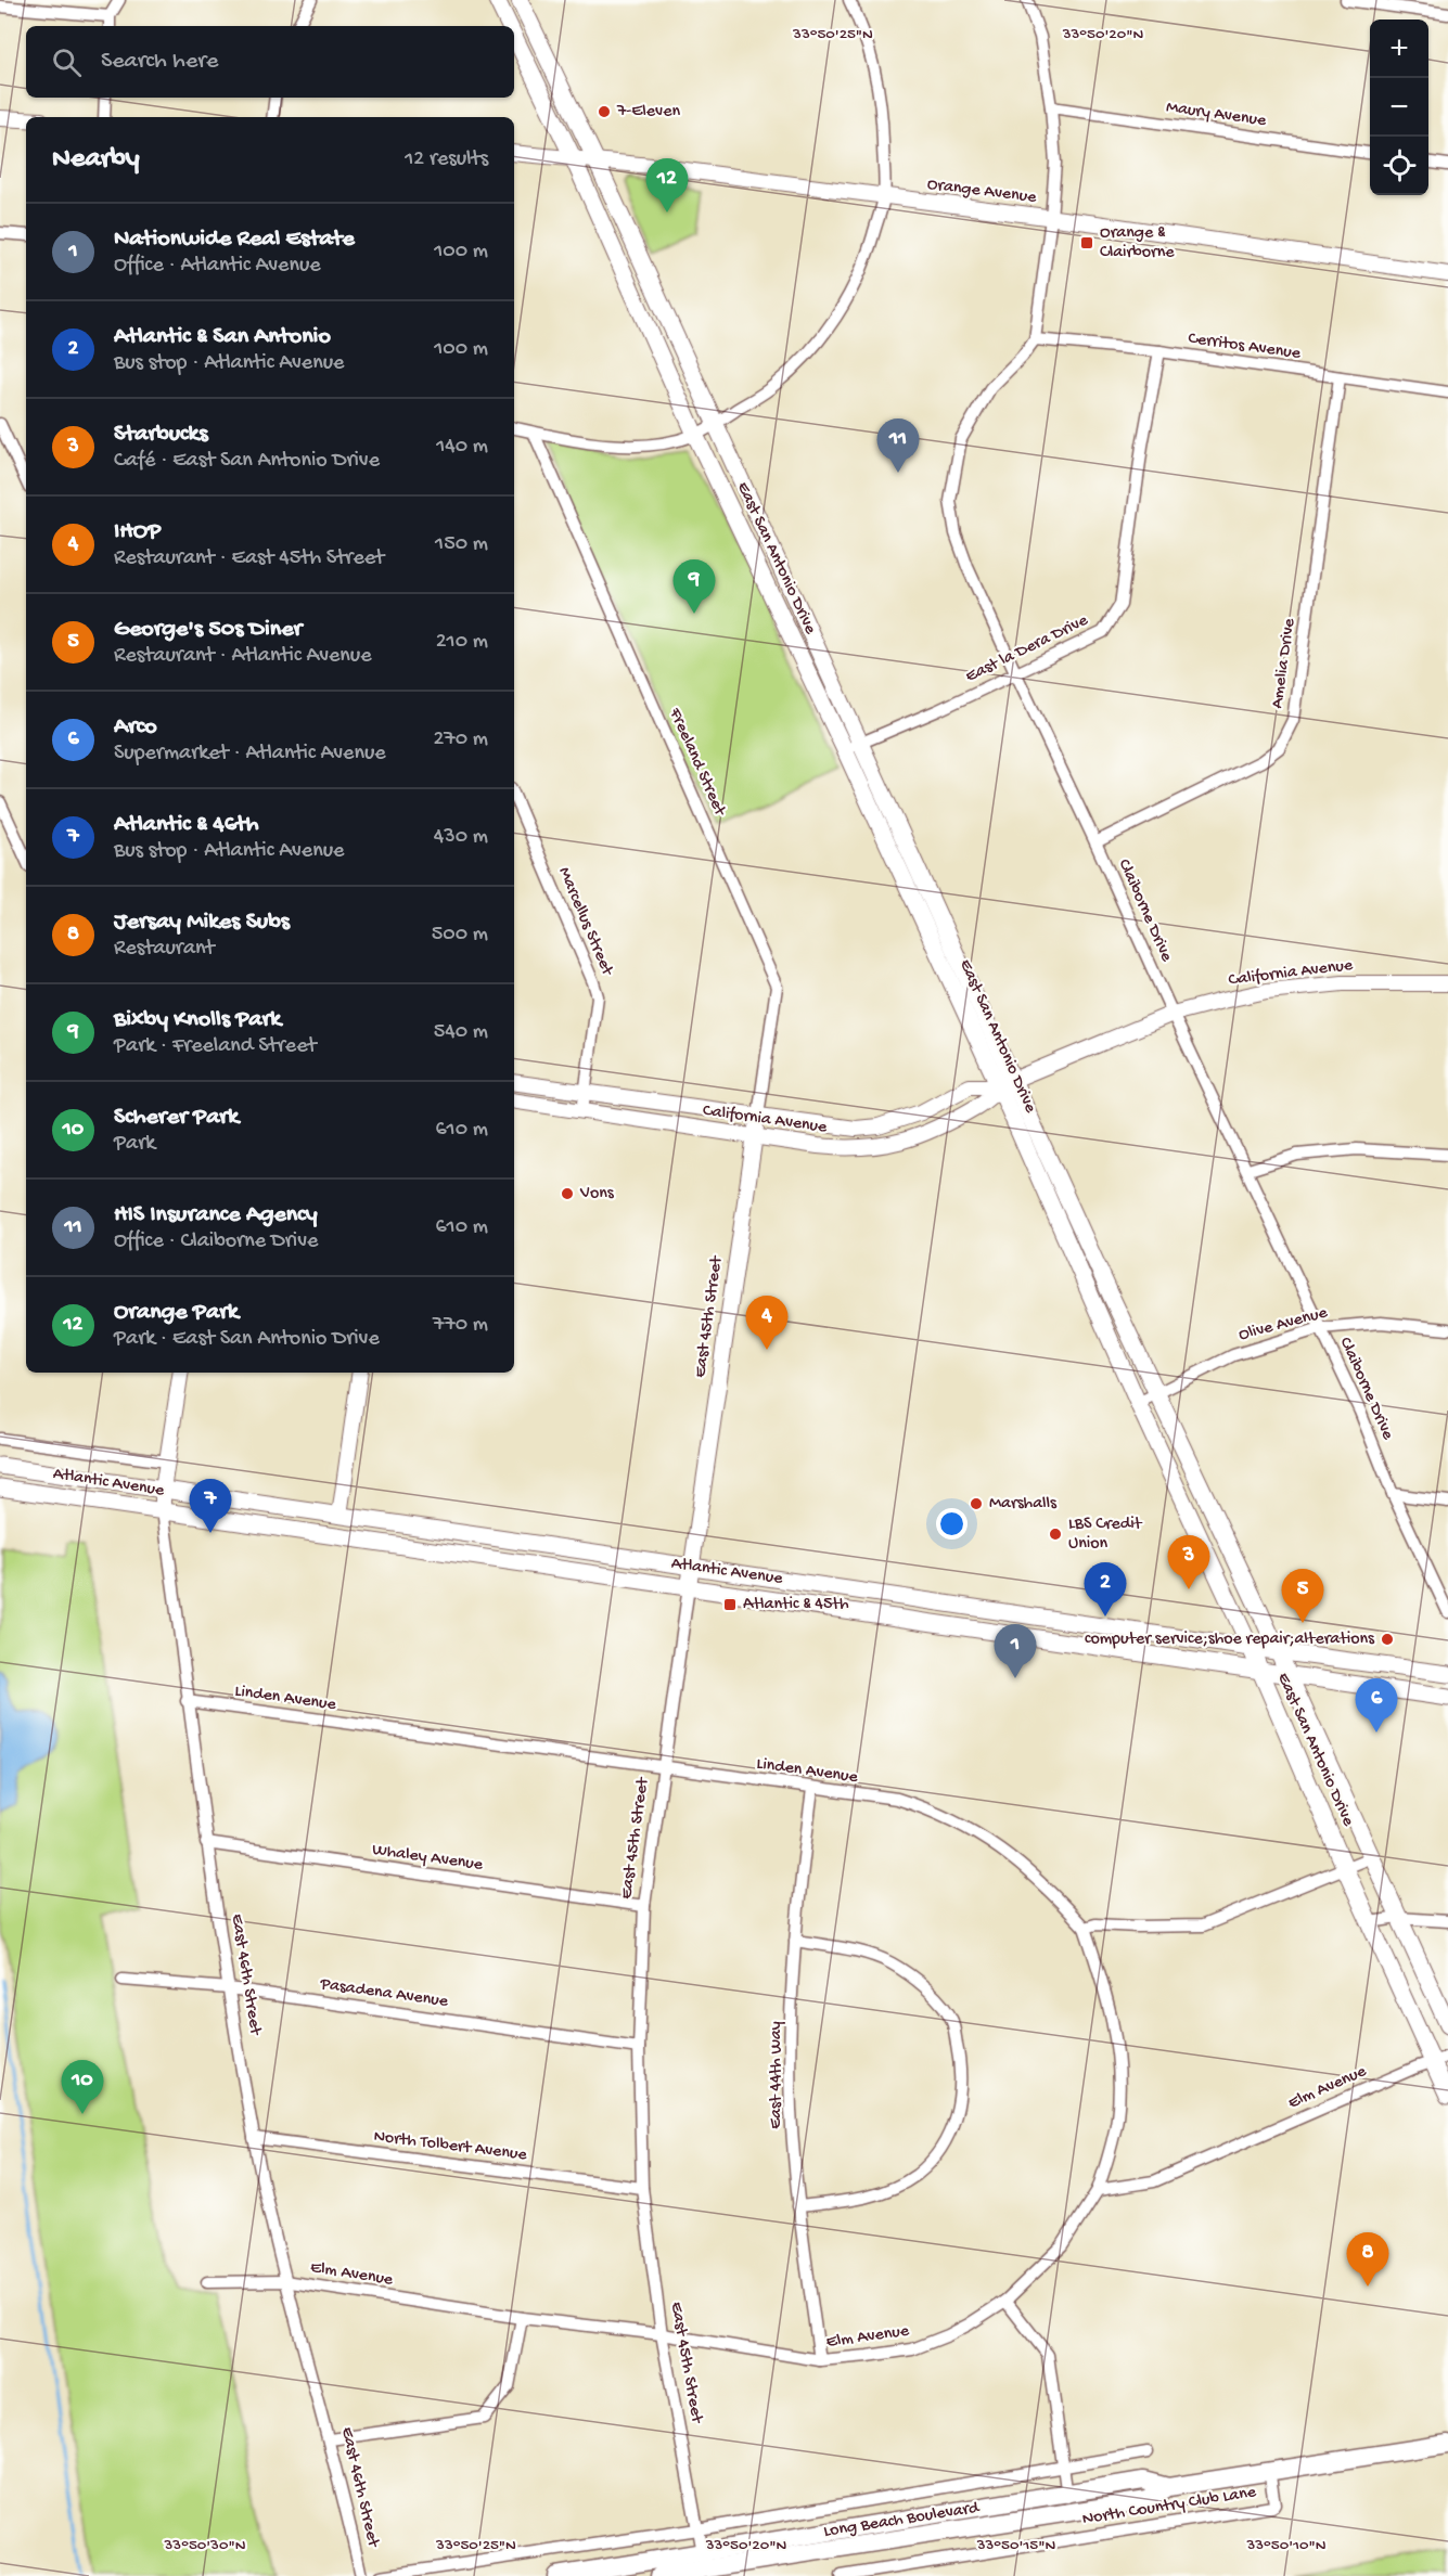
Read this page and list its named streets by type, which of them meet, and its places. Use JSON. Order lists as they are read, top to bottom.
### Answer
{
  "streets": {
    "main road": ["East San Antonio Drive", "Atlantic Avenue", "Long Beach Boulevard"],
    "street": [
      "Maury Avenue",
      "Orange Avenue",
      "Cerritos Avenue",
      "East la Dera Drive",
      "Amelia Drive",
      "Freeland Street",
      "Claiborne Drive",
      "Marcellus Street",
      "California Avenue",
      "East 45th Street",
      "Olive Avenue",
      "Linden Avenue",
      "Whaley Avenue",
      "East 46th Street",
      "Pasadena Avenue",
      "East 44th Way",
      "Elm Avenue",
      "North Tolbert Avenue",
      "North Country Club Lane"
    ]
  },
  "crossings": [
    ["Orange Avenue", "East San Antonio Drive"],
    ["Cerritos Avenue", "East la Dera Drive"],
    ["Cerritos Avenue", "Amelia Drive"],
    ["Cerritos Avenue", "Claiborne Drive"],
    ["East San Antonio Drive", "East la Dera Drive"],
    ["East San Antonio Drive", "California Avenue"],
    ["East San Antonio Drive", "Olive Avenue"],
    ["East San Antonio Drive", "Atlantic Avenue"],
    ["East San Antonio Drive", "Elm Avenue"],
    ["East la Dera Drive", "Claiborne Drive"],
    ["Amelia Drive", "Claiborne Drive"],
    ["Freeland Street", "California Avenue"],
    ["Freeland Street", "East 45th Street"],
    ["Claiborne Drive", "California Avenue"],
    ["Claiborne Drive", "Olive Avenue"],
    ["Marcellus Street", "California Avenue"],
    ["California Avenue", "East 45th Street"],
    ["East 45th Street", "Atlantic Avenue"],
    ["East 45th Street", "Linden Avenue"],
    ["East 45th Street", "Whaley Avenue"],
    ["East 45th Street", "Pasadena Avenue"],
    ["East 45th Street", "Elm Avenue"],
    ["East 45th Street", "North Tolbert Avenue"],
    ["East 45th Street", "Long Beach Boulevard"],
    ["Atlantic Avenue", "East 46th Street"],
    ["Linden Avenue", "East 46th Street"],
    ["Linden Avenue", "East 44th Way"],
    ["Whaley Avenue", "East 46th Street"],
    ["East 46th Street", "Pasadena Avenue"],
    ["East 46th Street", "Elm Avenue"],
    ["East 46th Street", "North Tolbert Avenue"],
    ["East 44th Way", "Elm Avenue"],
    ["North Country Club Lane", "Long Beach Boulevard"]
  ],
  "places": {
    "other": [
      "7-Eleven",
      "Vons",
      "Marshalls",
      "LBS Credit Union",
      "computer service;shoe repair;alterations"
    ],
    "transit": ["Orange & Clairborne", "Atlantic & 45th"]
  },
  "page": {
    "map_buttons": ["+", "−"],
    "search": "Search here",
    "heading": ["Nearby", "12 results"],
    "pins": [
      "12",
      "11",
      "9",
      "4",
      "7",
      "3",
      "2",
      "5",
      "1",
      "6",
      "10",
      "8"
    ],
    "list": [
      {
        "mark": "1",
        "name": "Nationwide Real Estate",
        "note": "Office · Atlantic Avenue",
        "value": "100 m"
      },
      {
        "mark": "2",
        "name": "Atlantic & San Antonio",
        "note": "Bus stop · Atlantic Avenue",
        "value": "100 m"
      },
      {
        "mark": "3",
        "name": "Starbucks",
        "note": "Café · East San Antonio Drive",
        "value": "140 m"
      },
      {
        "mark": "4",
        "name": "IHOP",
        "note": "Restaurant · East 45th Street",
        "value": "150 m"
      },
      {
        "mark": "5",
        "name": "George's 50s Diner",
        "note": "Restaurant · Atlantic Avenue",
        "value": "210 m"
      },
      {
        "mark": "6",
        "name": "Arco",
        "note": "Supermarket · Atlantic Avenue",
        "value": "270 m"
      },
      {
        "mark": "7",
        "name": "Atlantic & 46th",
        "note": "Bus stop · Atlantic Avenue",
        "value": "430 m"
      },
      {
        "mark": "8",
        "name": "Jersay Mikes Subs",
        "note": "Restaurant",
        "value": "500 m"
      },
      {
        "mark": "9",
        "name": "Bixby Knolls Park",
        "note": "Park · Freeland Street",
        "value": "540 m"
      },
      {
        "mark": "10",
        "name": "Scherer Park",
        "note": "Park",
        "value": "610 m"
      },
      {
        "mark": "11",
        "name": "HIS Insurance Agency",
        "note": "Office · Claiborne Drive",
        "value": "610 m"
      },
      {
        "mark": "12",
        "name": "Orange Park",
        "note": "Park · East San Antonio Drive",
        "value": "770 m"
      }
    ]
  },
  "coordinates": [
    "33°50'25\"N",
    "33°50'20\"N",
    "33°50'30\"N",
    "33°50'15\"N",
    "33°50'10\"N"
  ]
}
